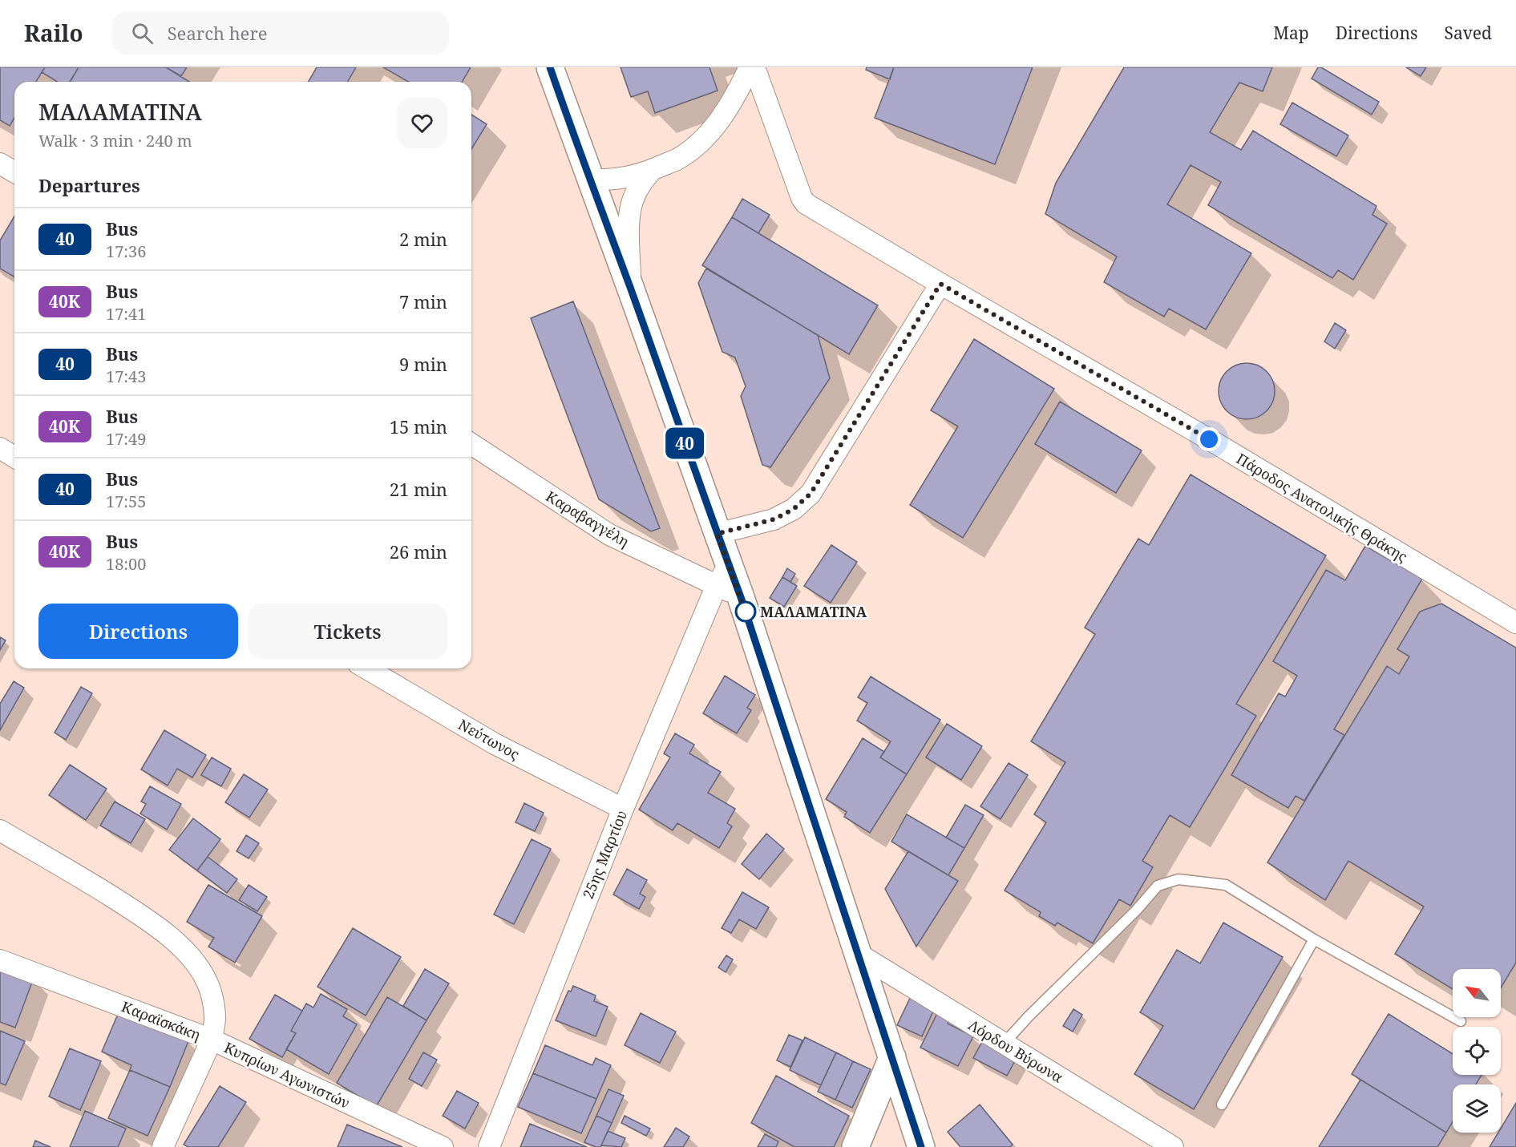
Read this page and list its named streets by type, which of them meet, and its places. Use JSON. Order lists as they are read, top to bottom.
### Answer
{
  "streets": {
    "street": [
      "Πάροδος Ανατολικής Θράκης",
      "Καραβαγγέλη",
      "Νεύτωνος",
      "25ης Μαρτίου",
      "Καραϊσκάκη",
      "Λόρδου Βύρωνα",
      "Κυπρίων Αγωνιστών"
    ]
  },
  "crossings": [
    ["Καραβαγγέλη", "25ης Μαρτίου"],
    ["Νεύτωνος", "25ης Μαρτίου"],
    ["Καραϊσκάκη", "Κυπρίων Αγωνιστών"]
  ],
  "places": ["ΜΑΛΑΜΑΤΙΝΑ"],
  "lines": ["bus line 40"],
  "north": "top left",
  "page": {
    "header": "Railo",
    "search": "Search here",
    "nav": ["Map", "Directions", "Saved"],
    "on_map": "40",
    "heading": [
      ["ΜΑΛΑΜΑΤΙΝΑ", "Walk · 3 min · 240 m"],
      "Departures"
    ],
    "list": [
      {
        "mark": "40",
        "name": "Bus",
        "note": "17:36",
        "value": "2 min"
      },
      {
        "mark": "40Κ",
        "name": "Bus",
        "note": "17:41",
        "value": "7 min"
      },
      {
        "mark": "40",
        "name": "Bus",
        "note": "17:43",
        "value": "9 min"
      },
      {
        "mark": "40Κ",
        "name": "Bus",
        "note": "17:49",
        "value": "15 min"
      },
      {
        "mark": "40",
        "name": "Bus",
        "note": "17:55",
        "value": "21 min"
      },
      {
        "mark": "40Κ",
        "name": "Bus",
        "note": "18:00",
        "value": "26 min"
      }
    ],
    "buttons": ["Directions", "Tickets"]
  }
}
